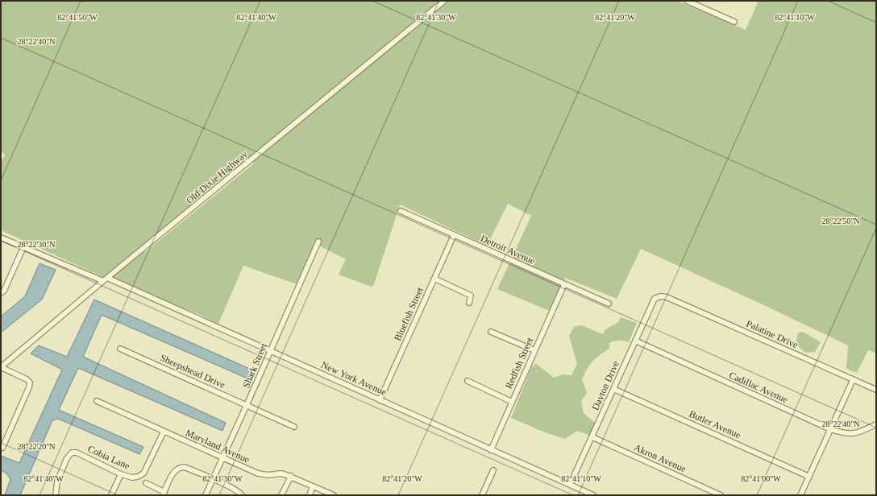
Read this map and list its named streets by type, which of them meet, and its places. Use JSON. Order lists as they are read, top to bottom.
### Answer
{
  "streets": {
    "street": [
      "Old Dixie Highway",
      "Detroit Avenue",
      "Bluefish Street",
      "Palatine Drive",
      "Redfish Street",
      "Shark Street",
      "Sheepshead Drive",
      "New York Avenue",
      "Dayton Drive",
      "Cadillac Avenue",
      "Butler Avenue",
      "Maryland Avenue",
      "Cobia Lane",
      "Akron Avenue"
    ]
  },
  "crossings": [
    ["Old Dixie Highway", "New York Avenue"],
    ["Detroit Avenue", "Bluefish Street"],
    ["Detroit Avenue", "Redfish Street"],
    ["Bluefish Street", "New York Avenue"],
    ["Palatine Drive", "Dayton Drive"],
    ["Redfish Street", "New York Avenue"],
    ["Shark Street", "Sheepshead Drive"],
    ["Shark Street", "New York Avenue"],
    ["Shark Street", "Maryland Avenue"],
    ["New York Avenue", "Dayton Drive"],
    ["Dayton Drive", "Cadillac Avenue"],
    ["Dayton Drive", "Butler Avenue"],
    ["Dayton Drive", "Akron Avenue"],
    ["Maryland Avenue", "Cobia Lane"]
  ],
  "coordinates": [
    "82°41'40\"W",
    "82°41'30\"W",
    "82°41'10\"W",
    "82°41'50\"W",
    "82°41'20\"W",
    "28°22'40\"N",
    "28°22'50\"N",
    "28°22'30\"N",
    "28°22'20\"N",
    "82°41'00\"W"
  ]
}
